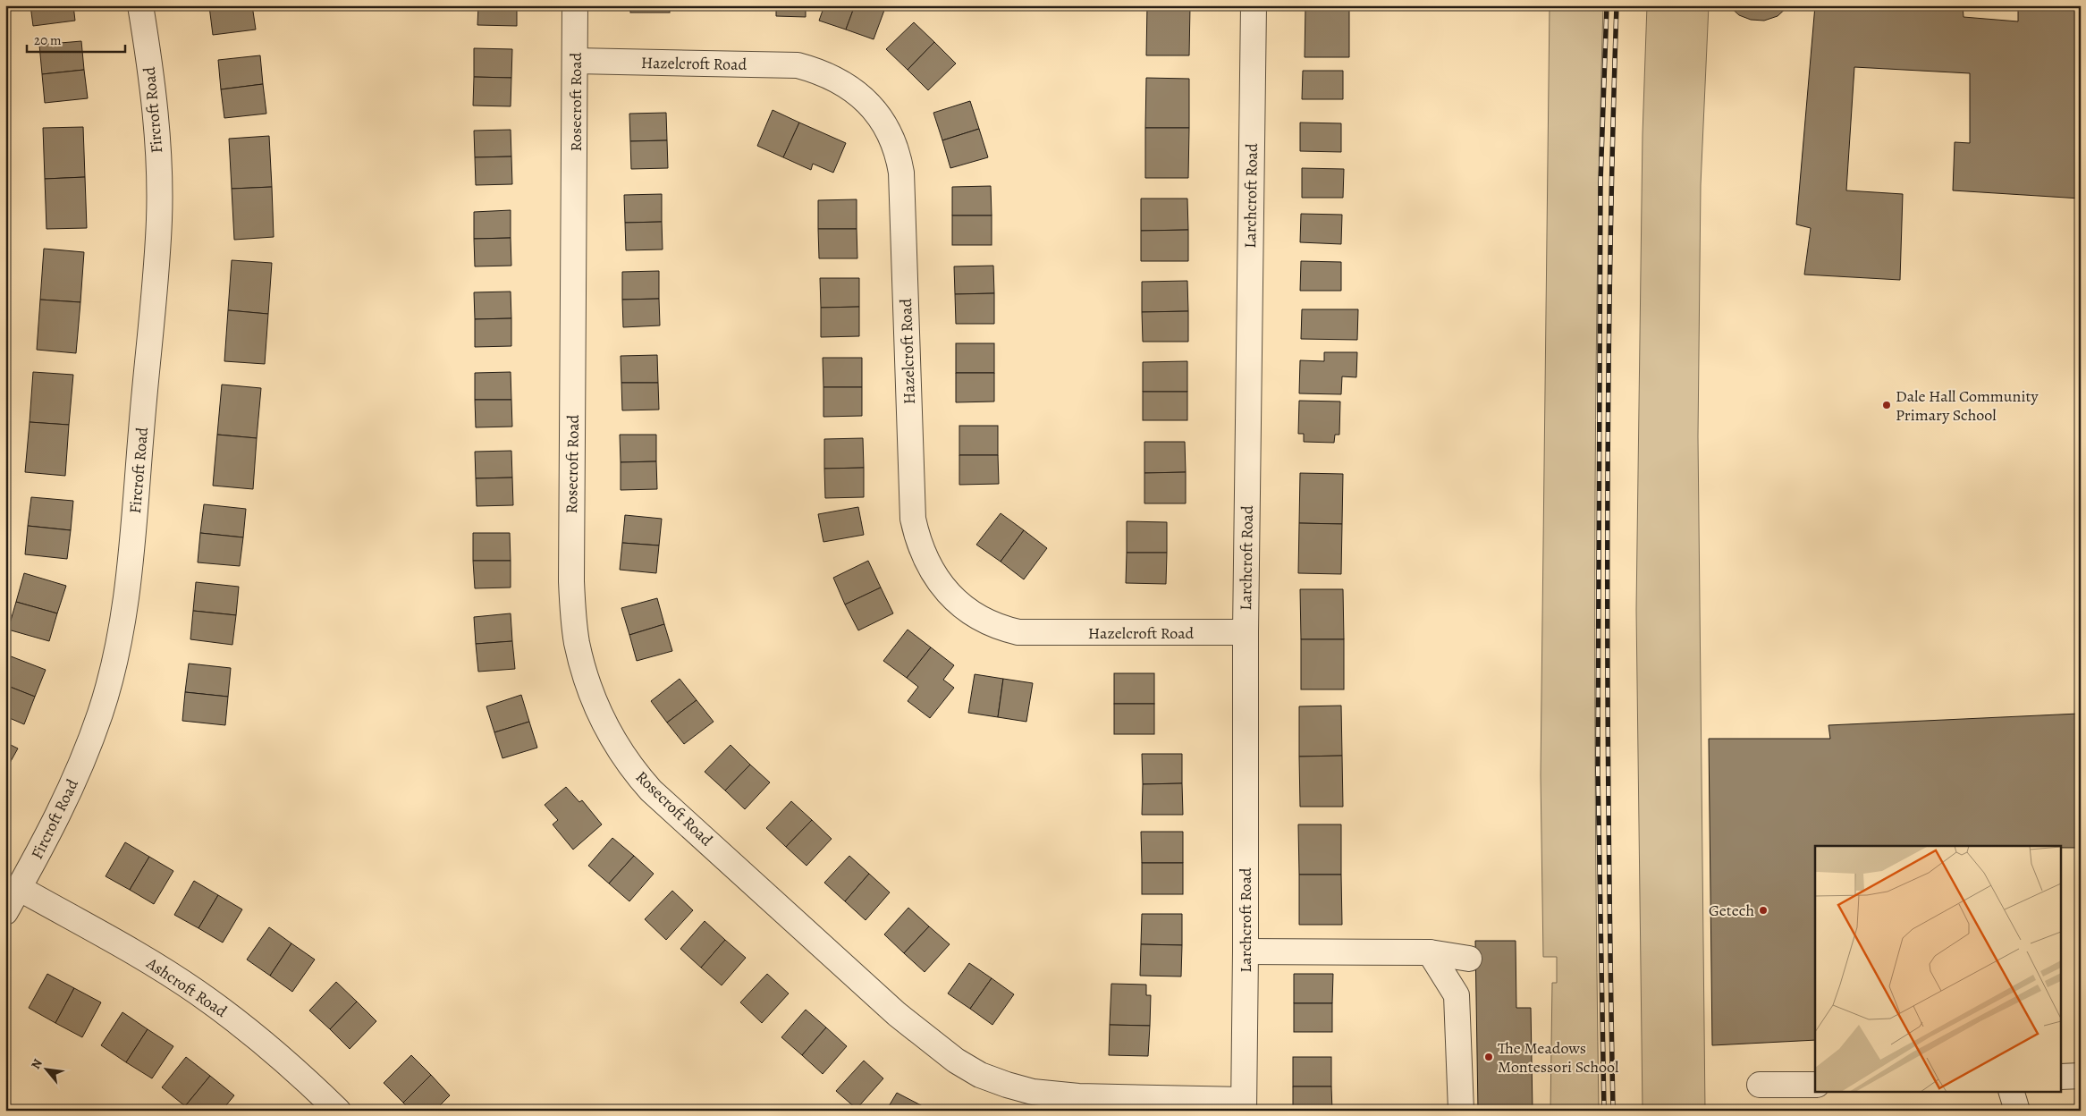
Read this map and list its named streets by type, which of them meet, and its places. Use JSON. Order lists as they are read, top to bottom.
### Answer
{
  "streets": {
    "street": [
      "Hazelcroft Road",
      "Rosecroft Road",
      "Fircroft Road",
      "Larchcroft Road",
      "Ashcroft Road"
    ]
  },
  "crossings": [
    ["Hazelcroft Road", "Rosecroft Road"],
    ["Hazelcroft Road", "Larchcroft Road"],
    ["Rosecroft Road", "Larchcroft Road"],
    ["Fircroft Road", "Ashcroft Road"]
  ],
  "places": ["Dale Hall Community Primary School", "Getech", "The Meadows Montessori School"],
  "scale_bar": "20 m",
  "north": "top left"
}
